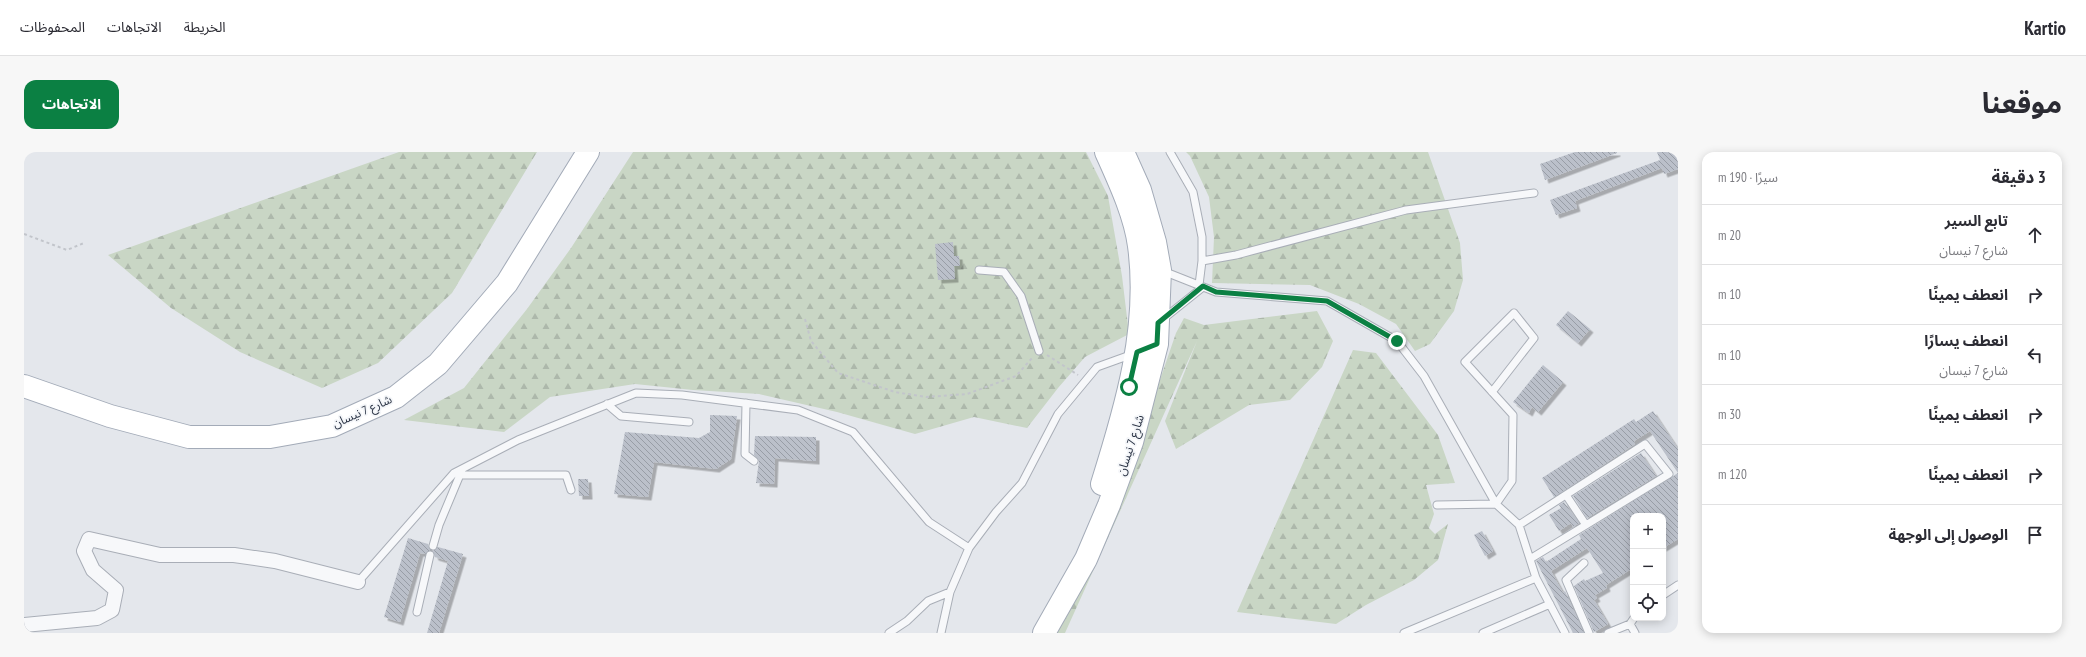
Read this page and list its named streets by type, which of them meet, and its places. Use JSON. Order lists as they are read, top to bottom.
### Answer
{
  "streets": {
    "main road": ["شارع 7 نيسان"]
  },
  "page": {
    "header": "Kartio",
    "nav": ["الخريطة", "الاتجاهات", "المحفوظات"],
    "title": "موقعنا",
    "buttons": "الاتجاهات",
    "heading": ["3 دقيقة", "سيرًا · 190 m"],
    "list": [
      ["تابع السير", "شارع 7 نيسان", "20 m"],
      ["انعطف يمينًا", "10 m"],
      ["انعطف يسارًا", "شارع 7 نيسان", "10 m"],
      ["انعطف يمينًا", "30 m"],
      ["انعطف يمينًا", "120 m"],
      "الوصول إلى الوجهة"
    ],
    "map_buttons": ["+", "−"]
  }
}
